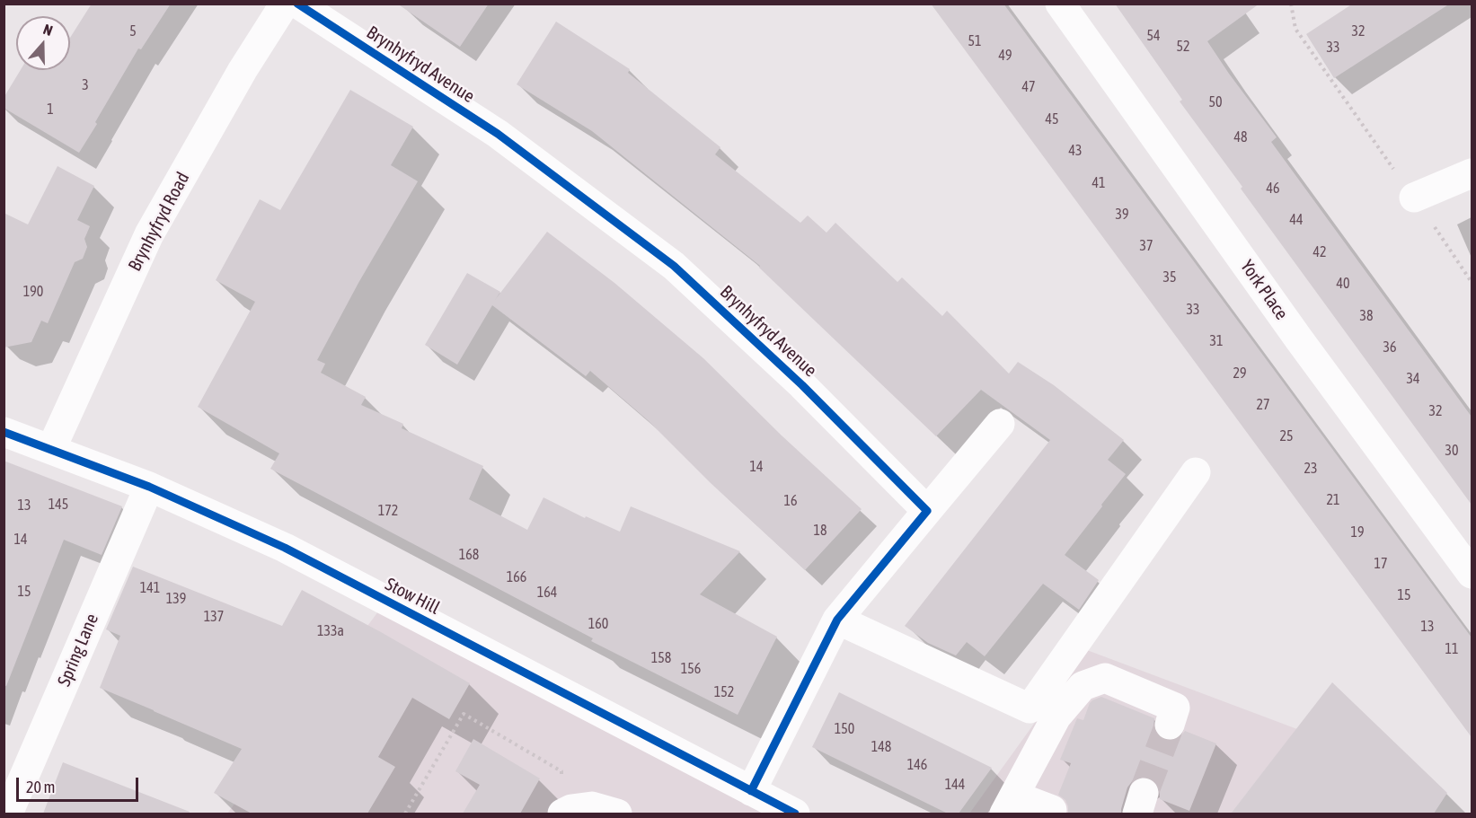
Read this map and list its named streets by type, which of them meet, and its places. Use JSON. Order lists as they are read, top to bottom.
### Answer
{
  "streets": {
    "street": [
      "Brynhyfryd Avenue",
      "Brynhyfryd Road",
      "York Place",
      "Stow Hill",
      "Spring Lane"
    ]
  },
  "crossings": [
    ["Brynhyfryd Road", "Stow Hill"],
    ["Stow Hill", "Spring Lane"]
  ],
  "house_numbers": [
    "5",
    "32",
    "54",
    "51",
    "52",
    "33",
    "49",
    "3",
    "47",
    "50",
    "1",
    "45",
    "48",
    "43",
    "41",
    "46",
    "39",
    "44",
    "37",
    "42",
    "35",
    "40",
    "190",
    "33",
    "38",
    "31",
    "36",
    "29",
    "34",
    "27",
    "32",
    "25",
    "30",
    "14",
    "23",
    "21",
    "16",
    "145",
    "13",
    "172",
    "18",
    "19",
    "14",
    "168",
    "17",
    "166",
    "141",
    "15",
    "164",
    "15",
    "139",
    "137",
    "160",
    "13",
    "133a",
    "11",
    "158",
    "156",
    "152",
    "150",
    "148",
    "146",
    "144"
  ],
  "scale_bar": "20 m",
  "north": "top"
}
